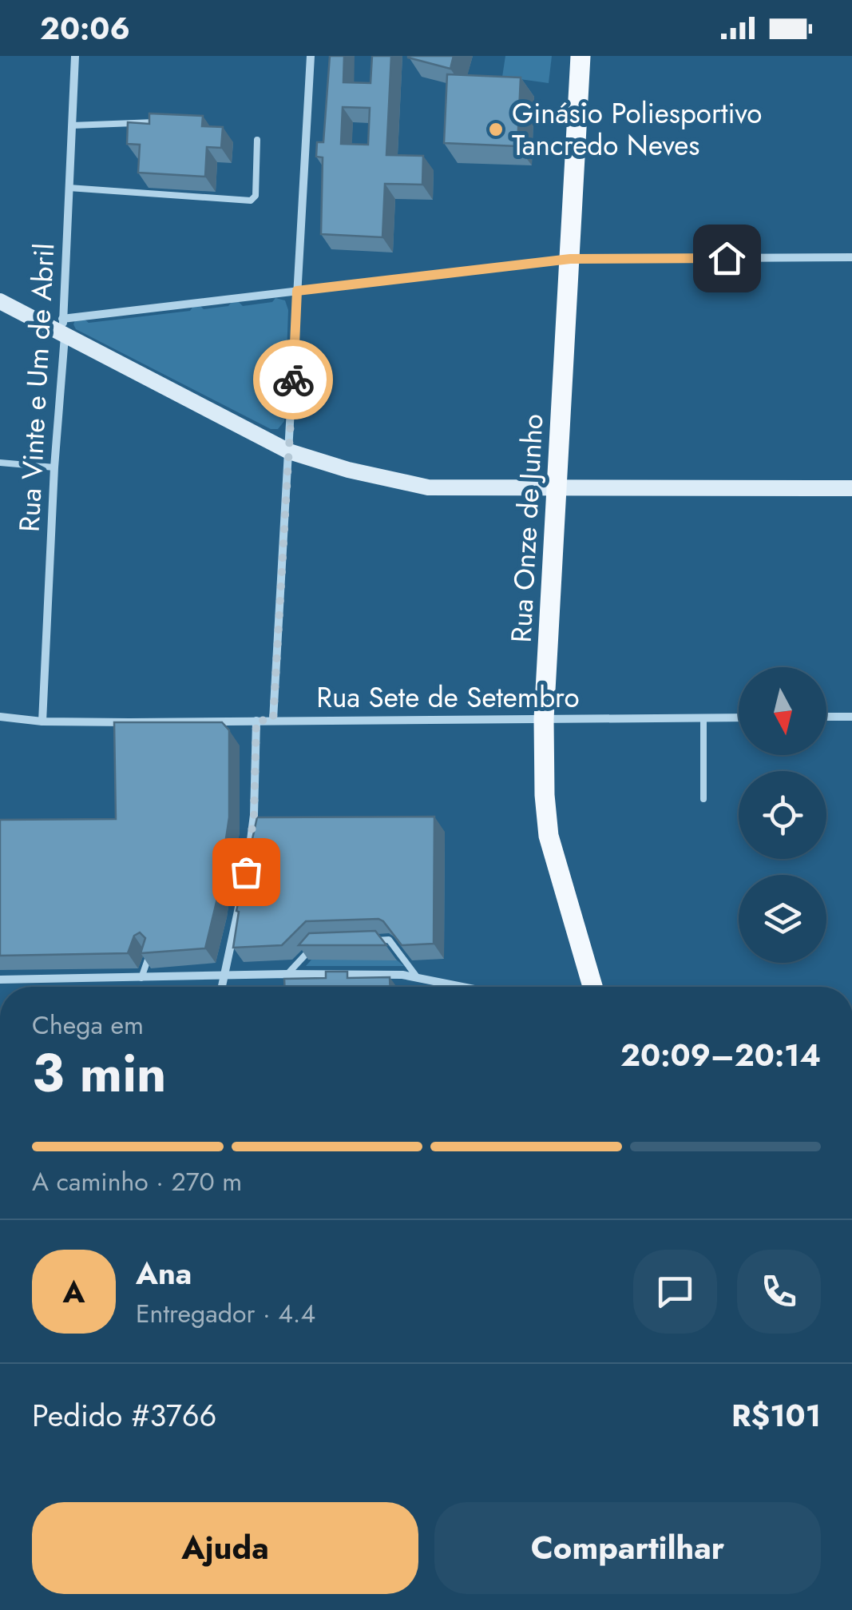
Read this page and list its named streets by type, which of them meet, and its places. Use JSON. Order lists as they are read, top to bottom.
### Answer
{
  "streets": {
    "main road": ["Rua Onze de Junho"],
    "street": ["Rua Vinte e Um de Abril", "Rua Sete de Setembro"]
  },
  "crossings": [
    ["Rua Vinte e Um de Abril", "Rua Sete de Setembro"],
    ["Rua Onze de Junho", "Rua Sete de Setembro"]
  ],
  "places": ["Ginásio Poliesportivo Tancredo Neves"],
  "north": "bottom",
  "page": {
    "status": "20:06",
    "heading": ["3 min", "Chega em", "20:09–20:14"],
    "panel": [
      "Ana",
      "Entregador · 4.4",
      "Pedido #3766",
      "R$101"
    ],
    "bar": "A caminho · 270 m",
    "round": "A",
    "buttons": ["Ajuda", "Compartilhar"]
  }
}
